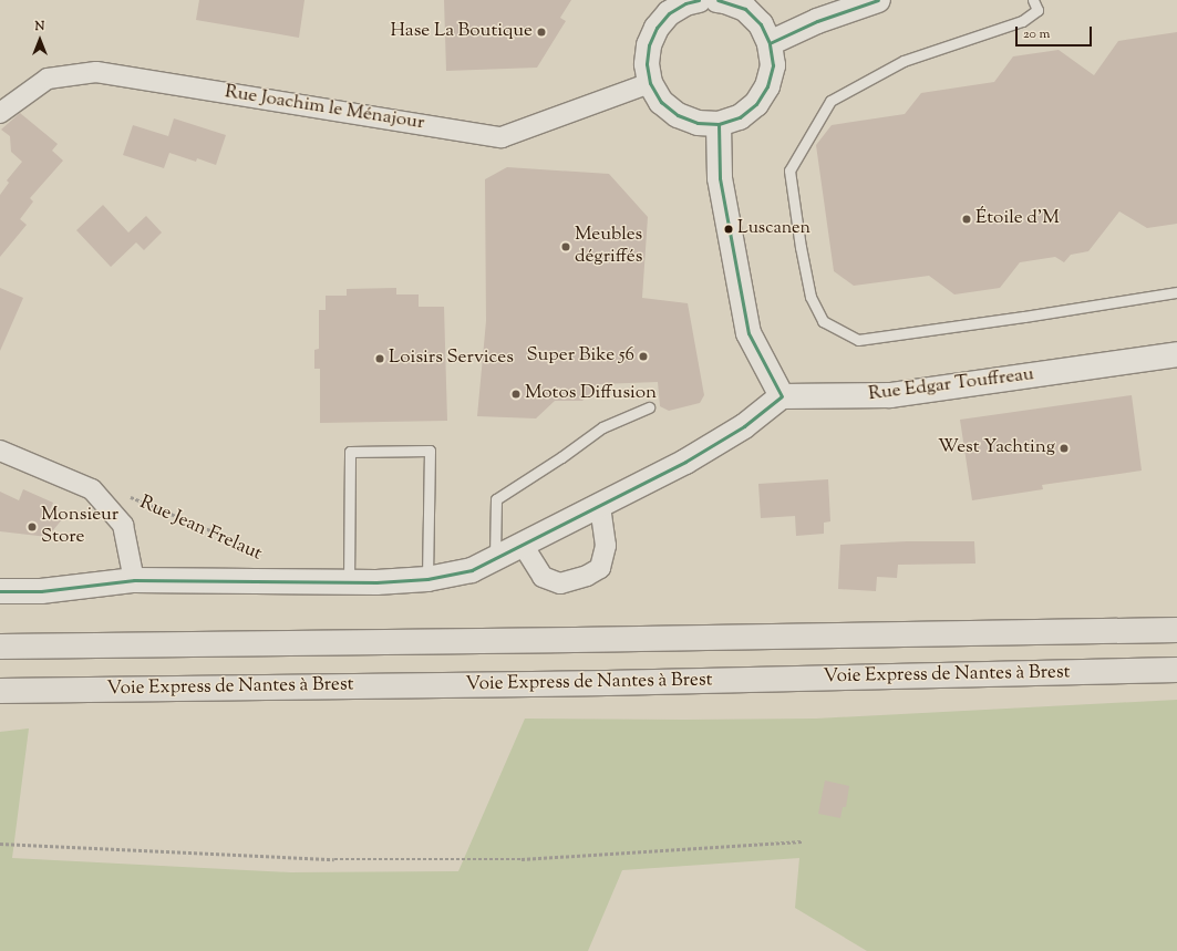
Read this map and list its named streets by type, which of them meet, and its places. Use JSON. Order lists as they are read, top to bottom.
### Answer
{
  "streets": {
    "highway": ["Voie Express de Nantes à Brest"],
    "street": ["Rue Joachim le Ménajour", "Rue Edgar Touffreau", "Rue Jean Frelaut"]
  },
  "places": [
    "Hase La Boutique",
    "Étoile d'M",
    "Luscanen",
    "Meubles dégriffés",
    "Super Bike 56",
    "Loisirs Services",
    "Motos Diffusion",
    "West Yachting",
    "Monsieur Store"
  ],
  "scale_bar": "20 m",
  "north": "top"
}
